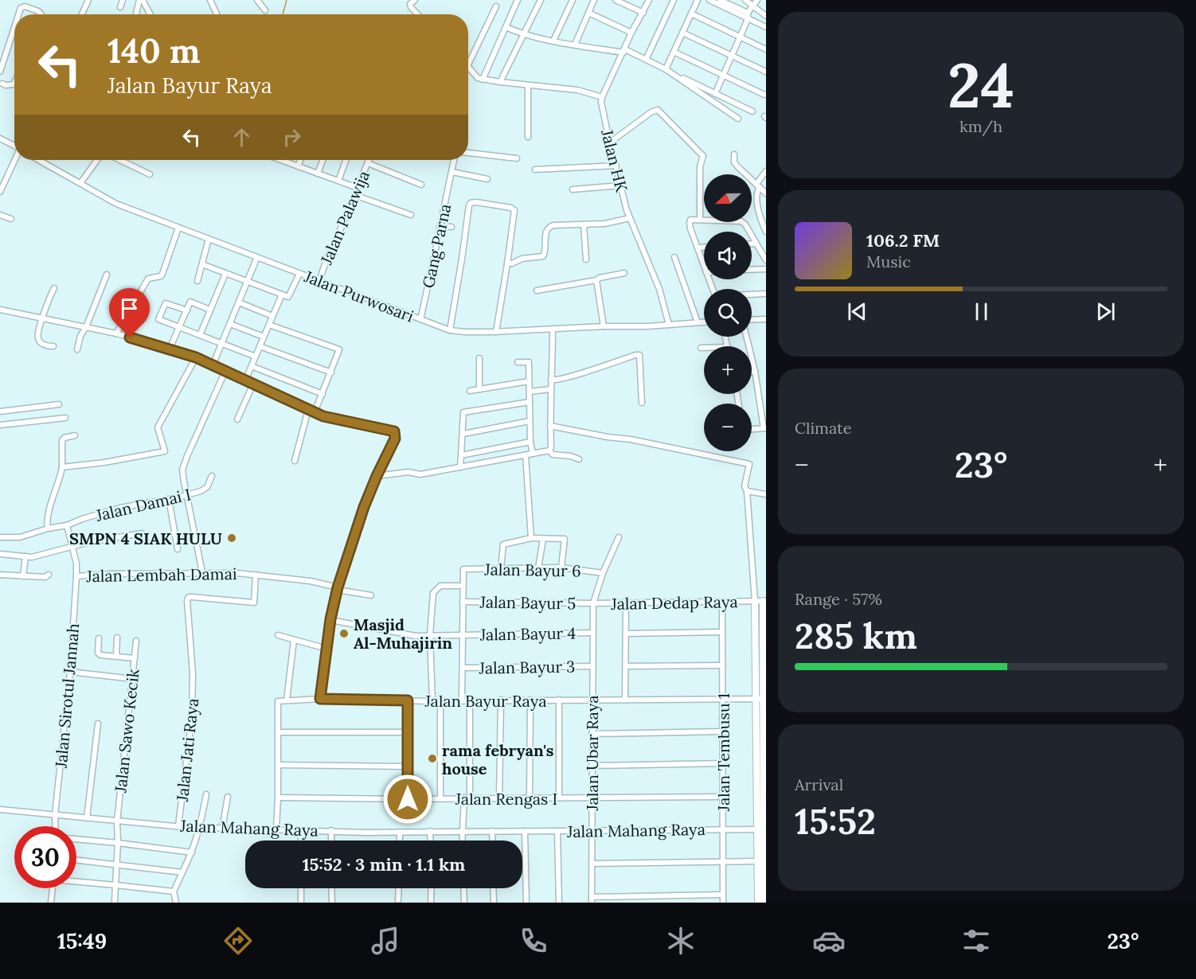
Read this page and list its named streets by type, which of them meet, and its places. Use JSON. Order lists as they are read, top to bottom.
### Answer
{
  "streets": {
    "street": [
      "Jalan HK",
      "Jalan Palawija",
      "Gang Parna",
      "Jalan Purwosari",
      "Jalan Damai I",
      "Jalan Bayur 6",
      "Jalan Lembah Damai",
      "Jalan Bayur 5",
      "Jalan Dedap Raya",
      "Jalan Bayur 4",
      "Jalan Bayur 3",
      "Jalan Sirotul Jannah",
      "Jalan Bayur Raya",
      "Jalan Sawo Kecik",
      "Jalan Jati Raya",
      "Jalan Tembusu 1",
      "Jalan Ubar Raya",
      "Jalan Rengas I",
      "Jalan Mahang Raya"
    ]
  },
  "crossings": [
    ["Jalan HK", "Jalan Purwosari"],
    ["Jalan Palawija", "Jalan Purwosari"],
    ["Gang Parna", "Jalan Purwosari"],
    ["Jalan Damai I", "Jalan Lembah Damai"],
    ["Jalan Bayur 6", "Jalan Ubar Raya"],
    ["Jalan Lembah Damai", "Jalan Sirotul Jannah"],
    ["Jalan Lembah Damai", "Jalan Jati Raya"],
    ["Jalan Bayur 5", "Jalan Dedap Raya"],
    ["Jalan Bayur 5", "Jalan Ubar Raya"],
    ["Jalan Dedap Raya", "Jalan Tembusu 1"],
    ["Jalan Dedap Raya", "Jalan Ubar Raya"],
    ["Jalan Bayur 4", "Jalan Ubar Raya"],
    ["Jalan Bayur 3", "Jalan Ubar Raya"],
    ["Jalan Sirotul Jannah", "Jalan Mahang Raya"],
    ["Jalan Bayur Raya", "Jalan Tembusu 1"],
    ["Jalan Bayur Raya", "Jalan Ubar Raya"],
    ["Jalan Sawo Kecik", "Jalan Mahang Raya"],
    ["Jalan Jati Raya", "Jalan Mahang Raya"],
    ["Jalan Tembusu 1", "Jalan Rengas I"],
    ["Jalan Tembusu 1", "Jalan Mahang Raya"],
    ["Jalan Ubar Raya", "Jalan Rengas I"],
    ["Jalan Ubar Raya", "Jalan Mahang Raya"]
  ],
  "places": ["SMPN 4 SIAK HULU", "Masjid Al-Muhajirin", "rama febryan's house"],
  "north": "left",
  "page": {
    "tile": [
      ["24", "km/h"],
      "Climate",
      ["Range · 57%", "285 km"],
      ["Arrival", "15:52"]
    ],
    "turn": ["140 m", "Jalan Bayur Raya"],
    "map_buttons": ["+", "−"],
    "song": ["106.2 FM", "Music"],
    "heat": ["−", "23°", "+"],
    "limit": "30",
    "trip": "15:52 · 3 min · 1.1 km",
    "tabs": ["15:49", "23°"]
  }
}
